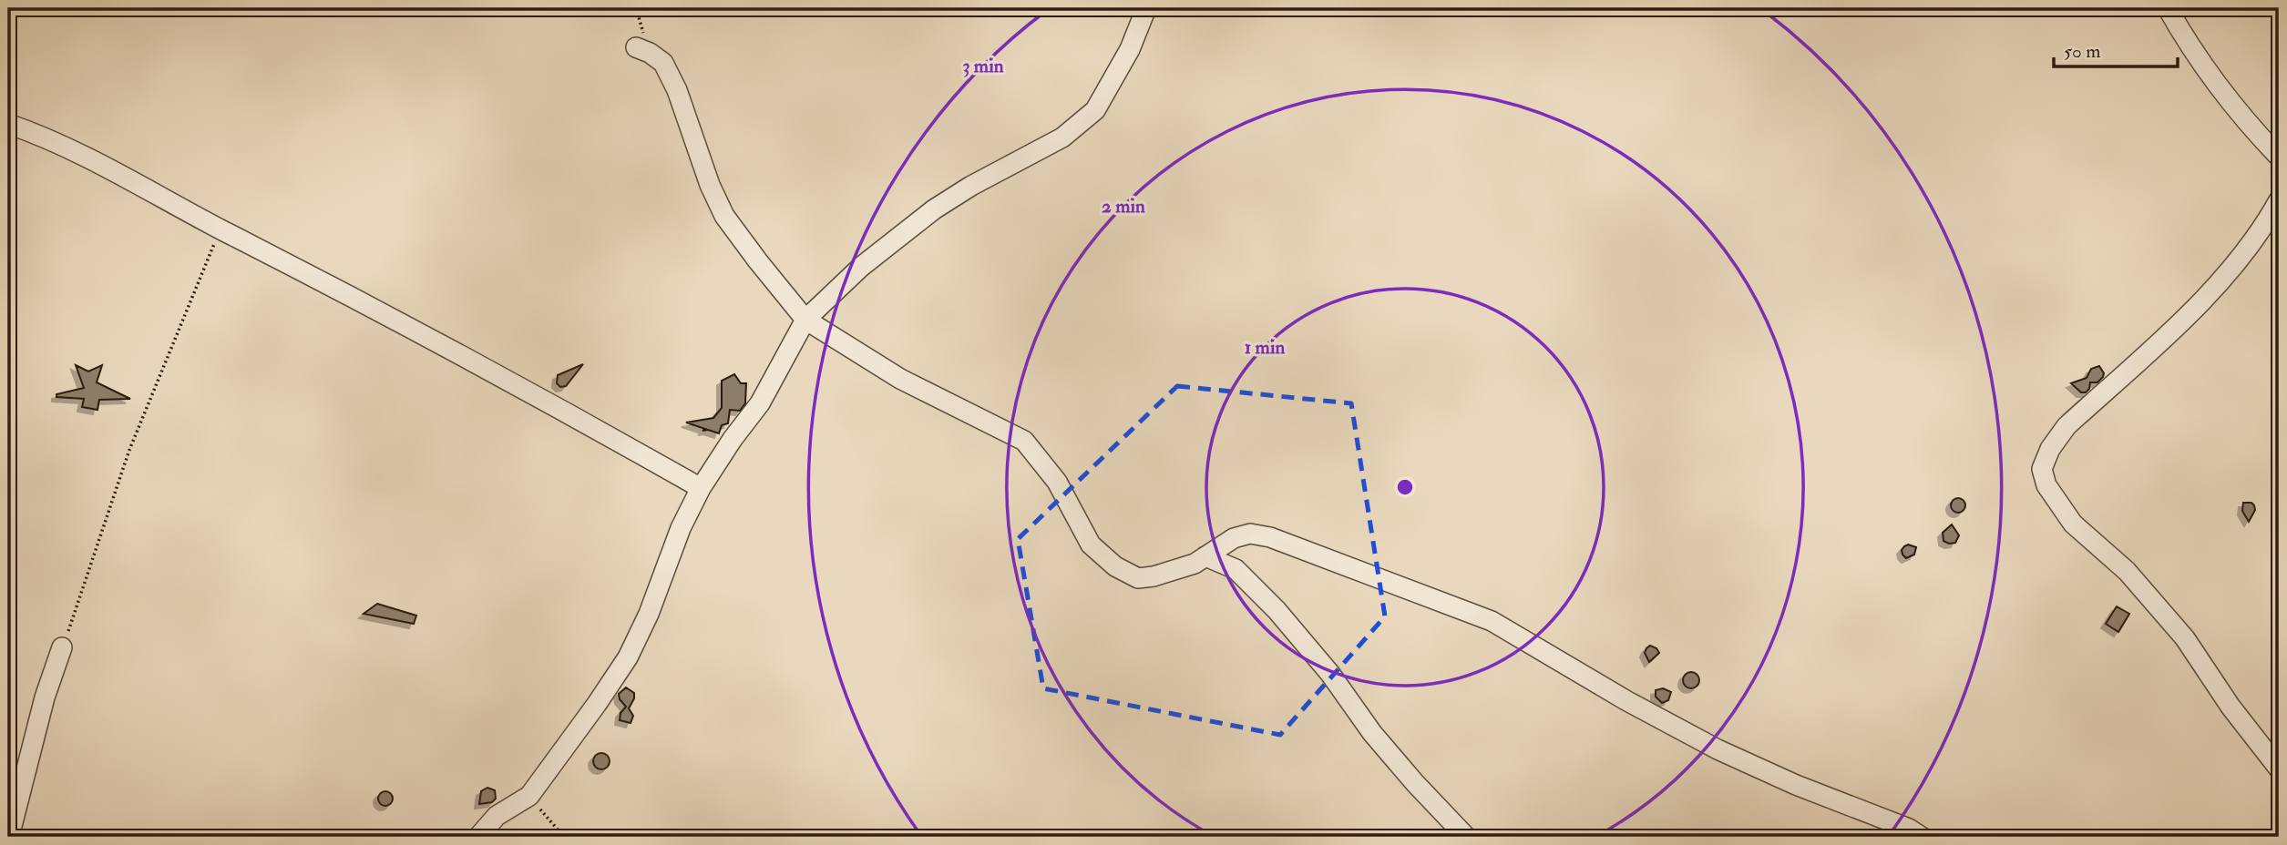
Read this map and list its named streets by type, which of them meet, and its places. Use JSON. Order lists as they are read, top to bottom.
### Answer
{
  "scale_bar": "50 m",
  "rings": ["3 min", "2 min", "1 min"]
}
